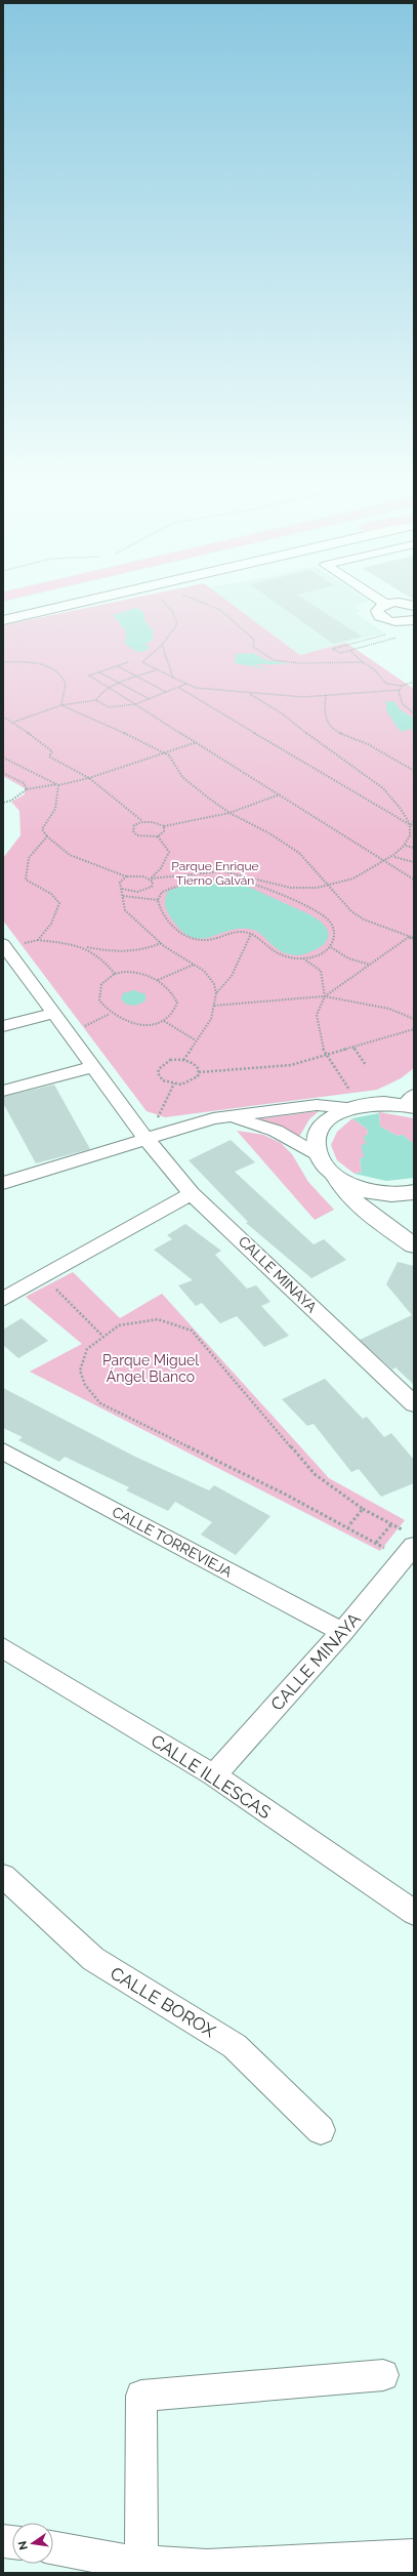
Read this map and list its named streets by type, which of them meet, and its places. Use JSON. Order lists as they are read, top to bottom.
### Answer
{
  "streets": {
    "street": [
      "CALLE MINAYA",
      "CALLE TORREVIEJA",
      "CALLE ILLESCAS",
      "CALLE BOROX"
    ]
  },
  "crossings": [
    ["CALLE MINAYA", "CALLE TORREVIEJA"],
    ["CALLE MINAYA", "CALLE ILLESCAS"]
  ],
  "parks": ["Parque Enrique Tierno Galván", "Parque Miguel Ángel Blanco"],
  "north": "left"
}
